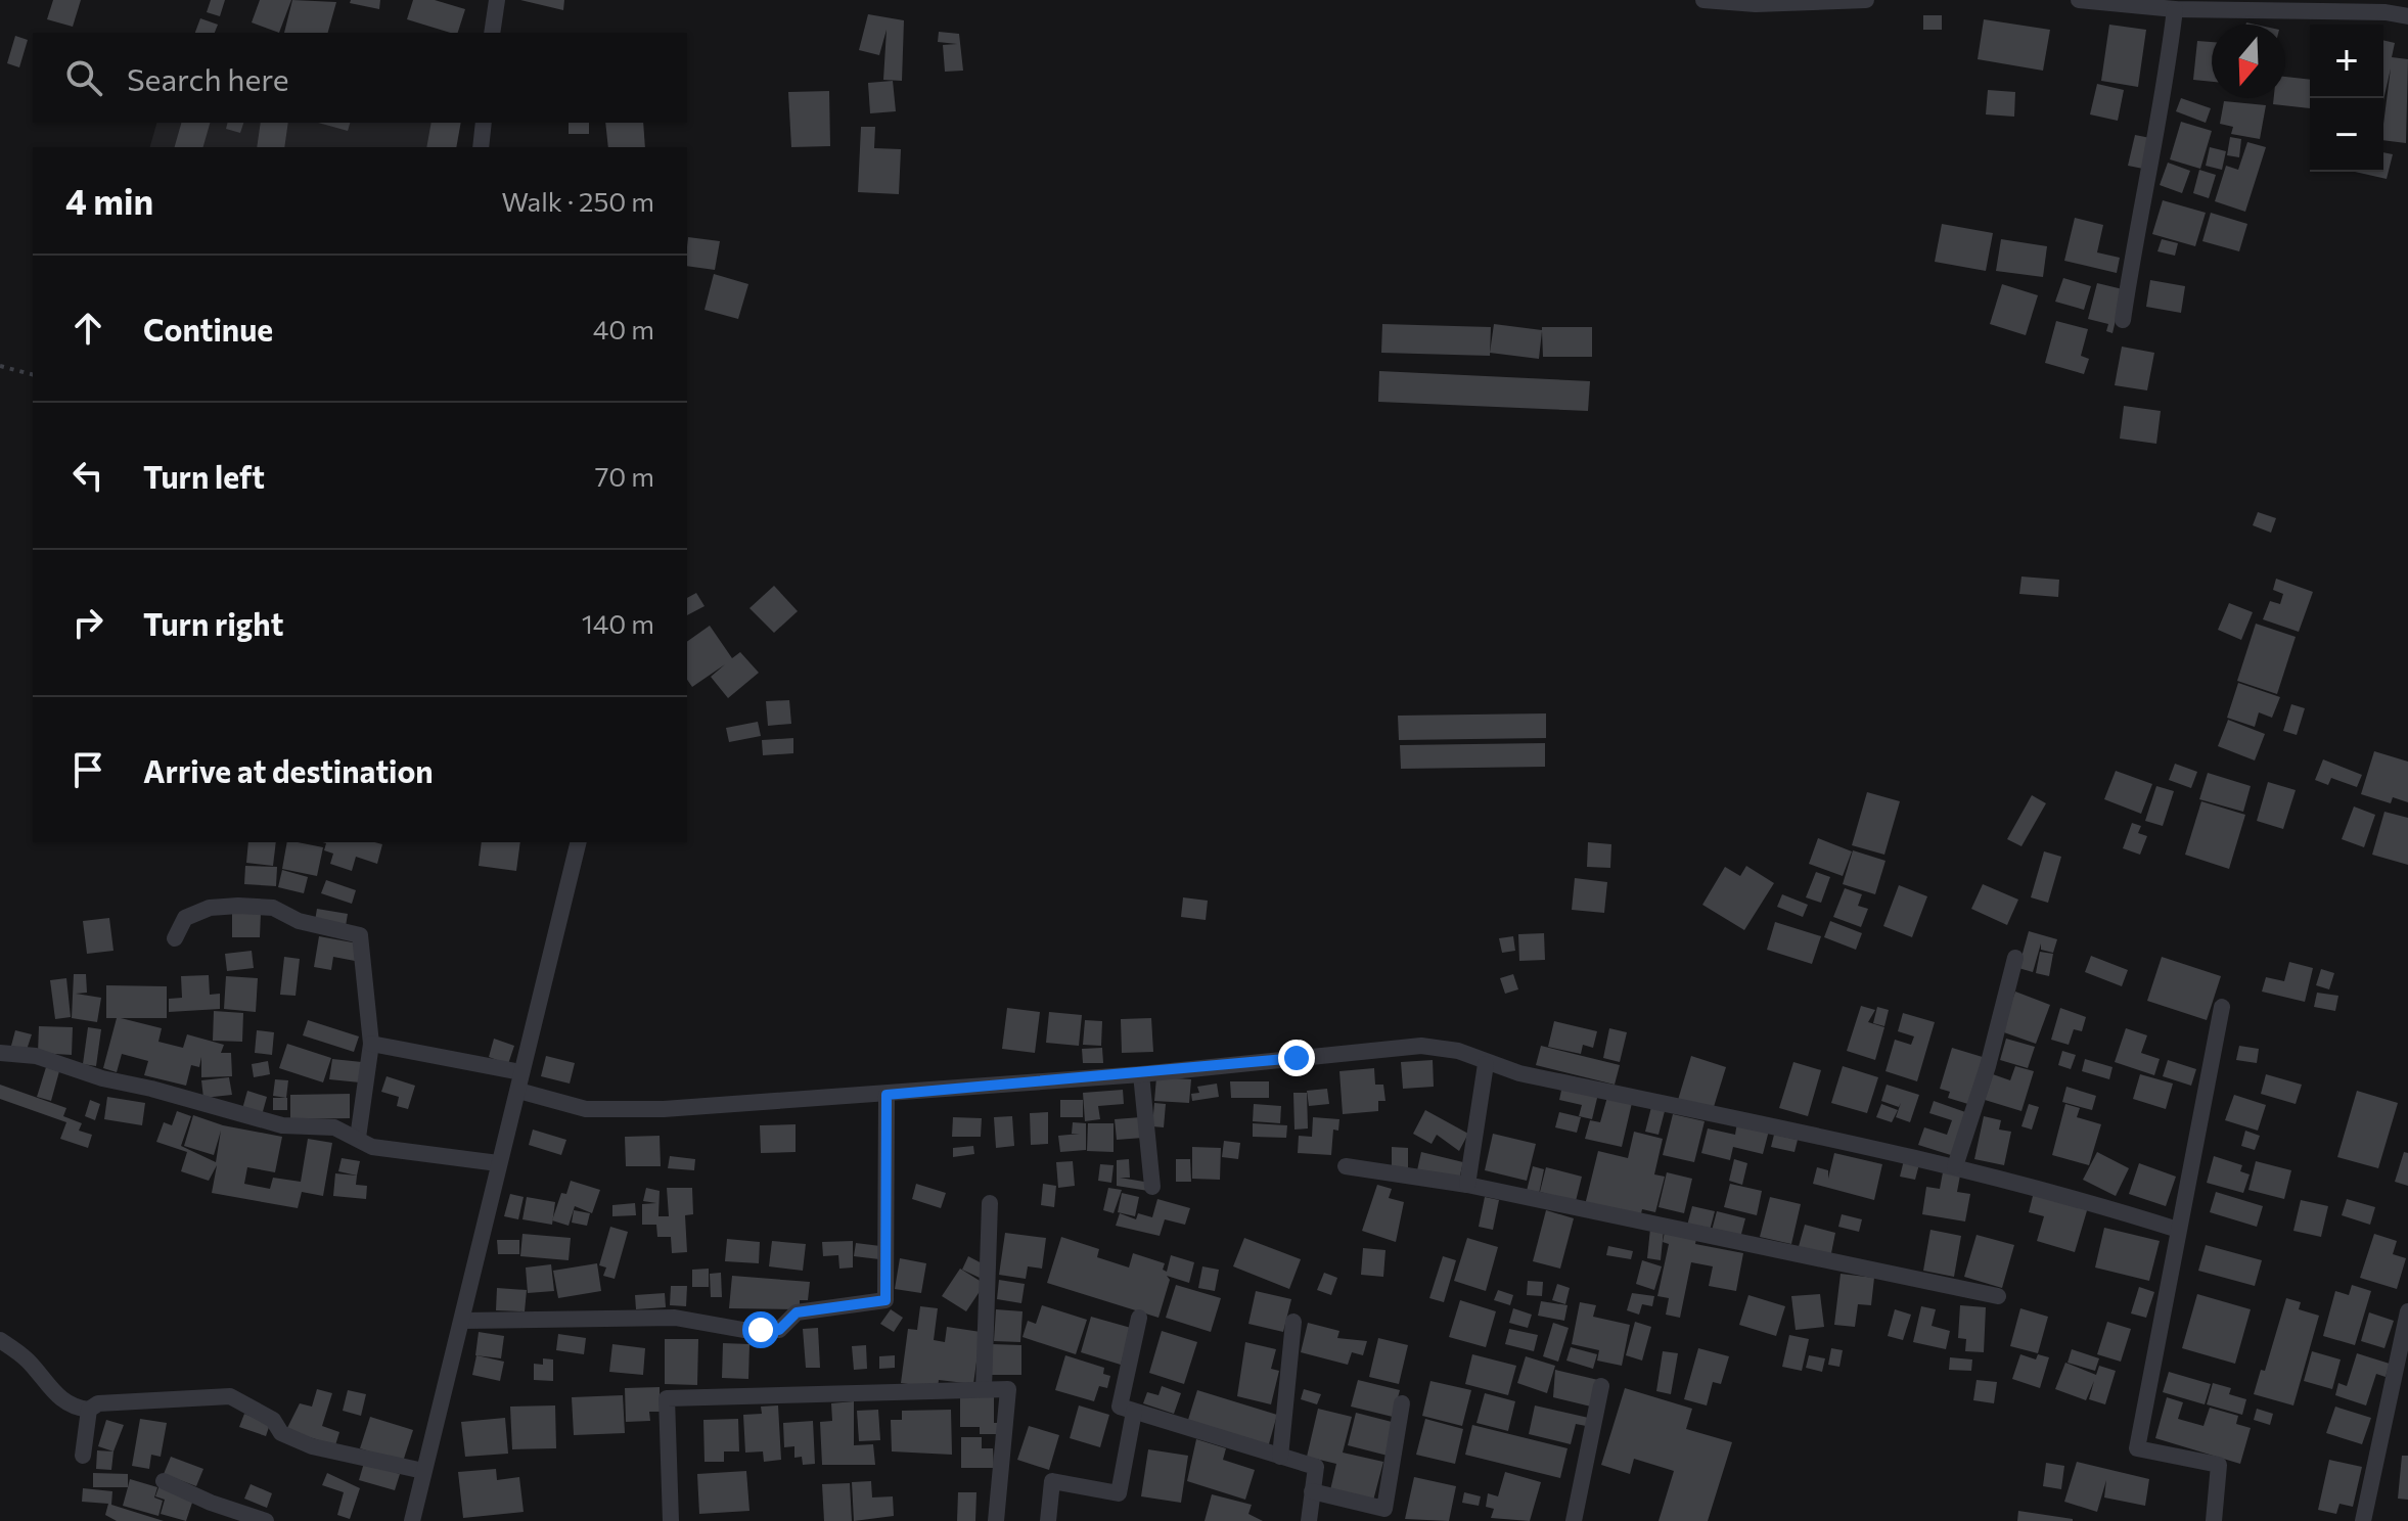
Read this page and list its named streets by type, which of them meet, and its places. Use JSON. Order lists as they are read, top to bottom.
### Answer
{
  "north": "bottom",
  "page": {
    "map_buttons": ["+", "−"],
    "search": "Search here",
    "heading": ["4 min", "Walk · 250 m"],
    "list": [
      ["Continue", "40 m"],
      ["Turn left", "70 m"],
      ["Turn right", "140 m"],
      "Arrive at destination"
    ]
  }
}
